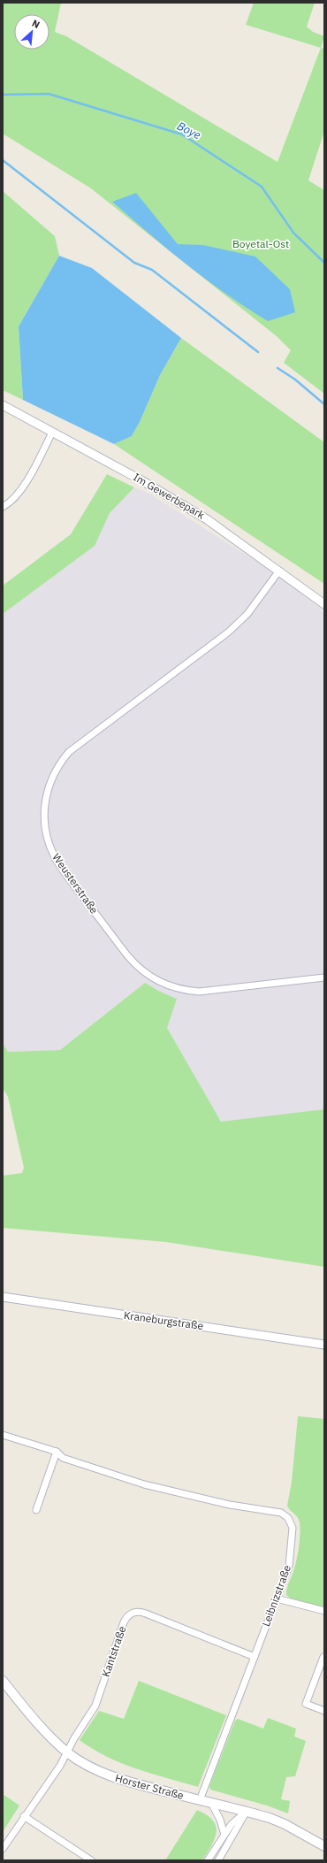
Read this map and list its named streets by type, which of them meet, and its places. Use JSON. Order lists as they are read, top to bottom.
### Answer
{
  "streets": {
    "main road": ["Horster Straße"],
    "street": [
      "Im Gewerbepark",
      "Weusterstraße",
      "Kraneburgstraße",
      "Leibnizstraße",
      "Kantstraße"
    ]
  },
  "crossings": [
    ["Im Gewerbepark", "Weusterstraße"],
    ["Leibnizstraße", "Kantstraße"],
    ["Leibnizstraße", "Horster Straße"],
    ["Kantstraße", "Horster Straße"]
  ],
  "water": ["Boye"],
  "parks": ["Boyetal-Ost"],
  "north": "top right"
}
